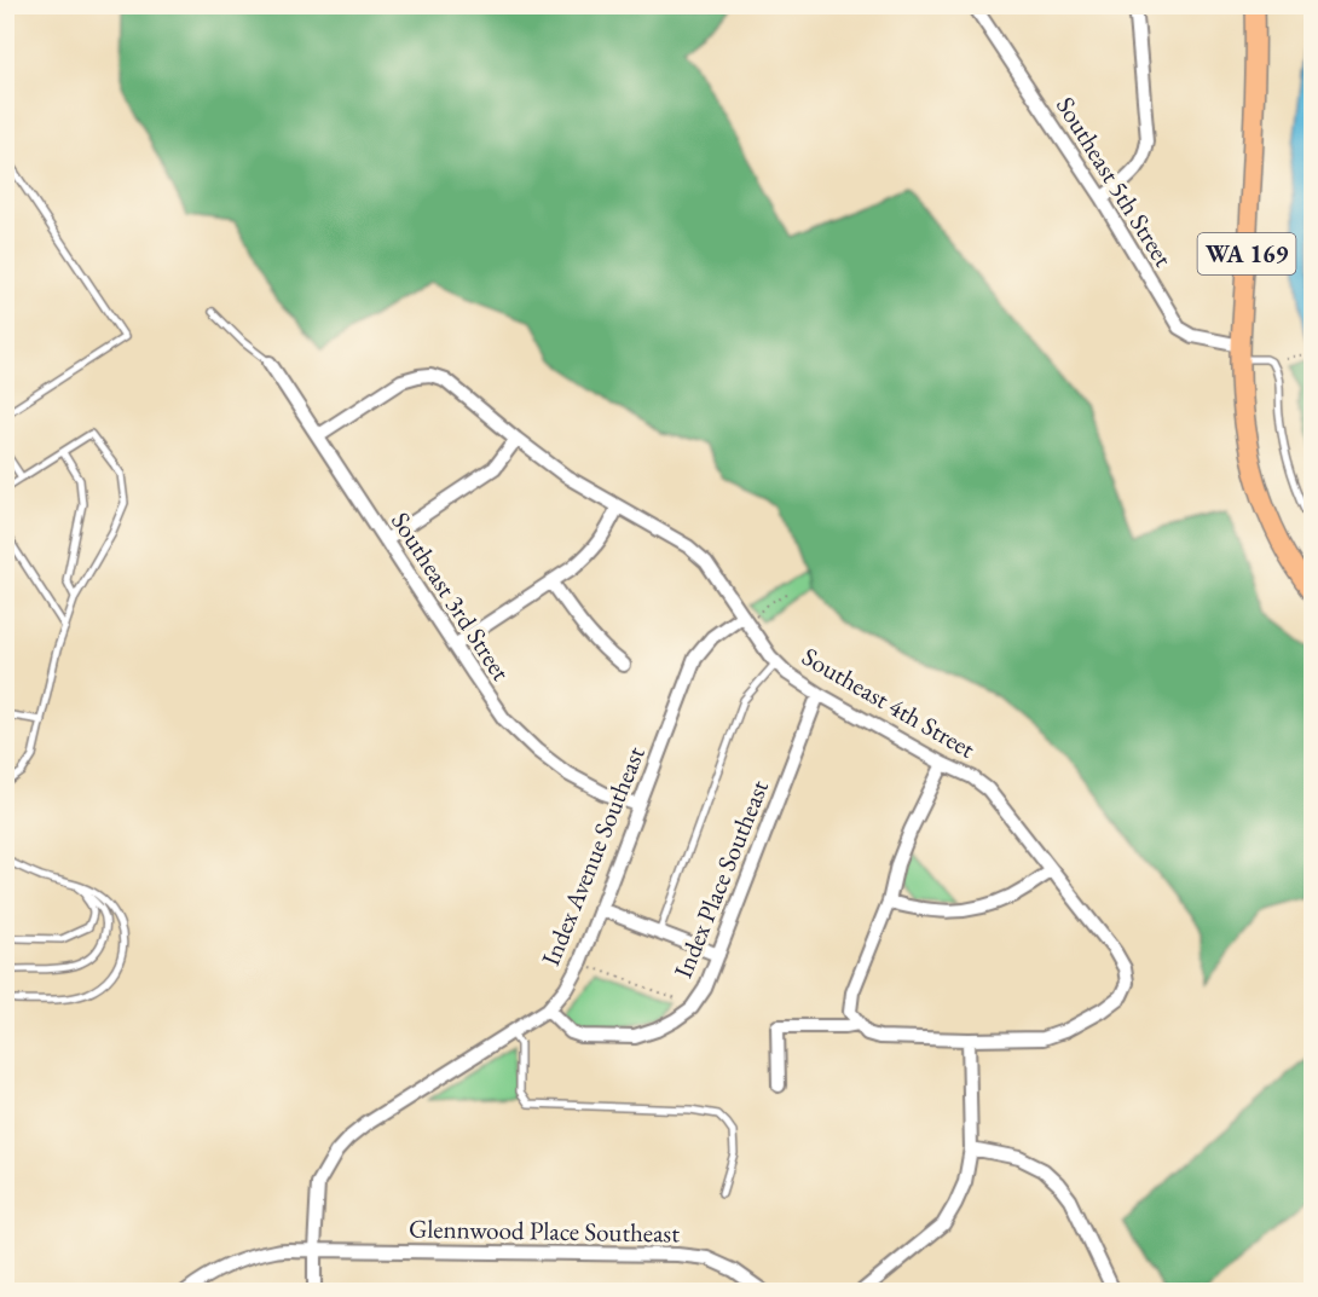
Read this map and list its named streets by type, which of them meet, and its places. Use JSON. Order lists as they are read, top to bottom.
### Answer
{
  "streets": {
    "main road": ["WA 169"],
    "street": [
      "Southeast 5th Street",
      "Southeast 3rd Street",
      "Southeast 4th Street",
      "Index Avenue Southeast",
      "Index Place Southeast",
      "Glennwood Place Southeast"
    ]
  },
  "crossings": [
    ["Southeast 5th Street", "WA 169"],
    ["Southeast 3rd Street", "Southeast 4th Street"],
    ["Southeast 3rd Street", "Index Avenue Southeast"],
    ["Southeast 4th Street", "Index Avenue Southeast"],
    ["Southeast 4th Street", "Index Place Southeast"],
    ["Index Avenue Southeast", "Index Place Southeast"],
    ["Index Avenue Southeast", "Glennwood Place Southeast"]
  ]
}
